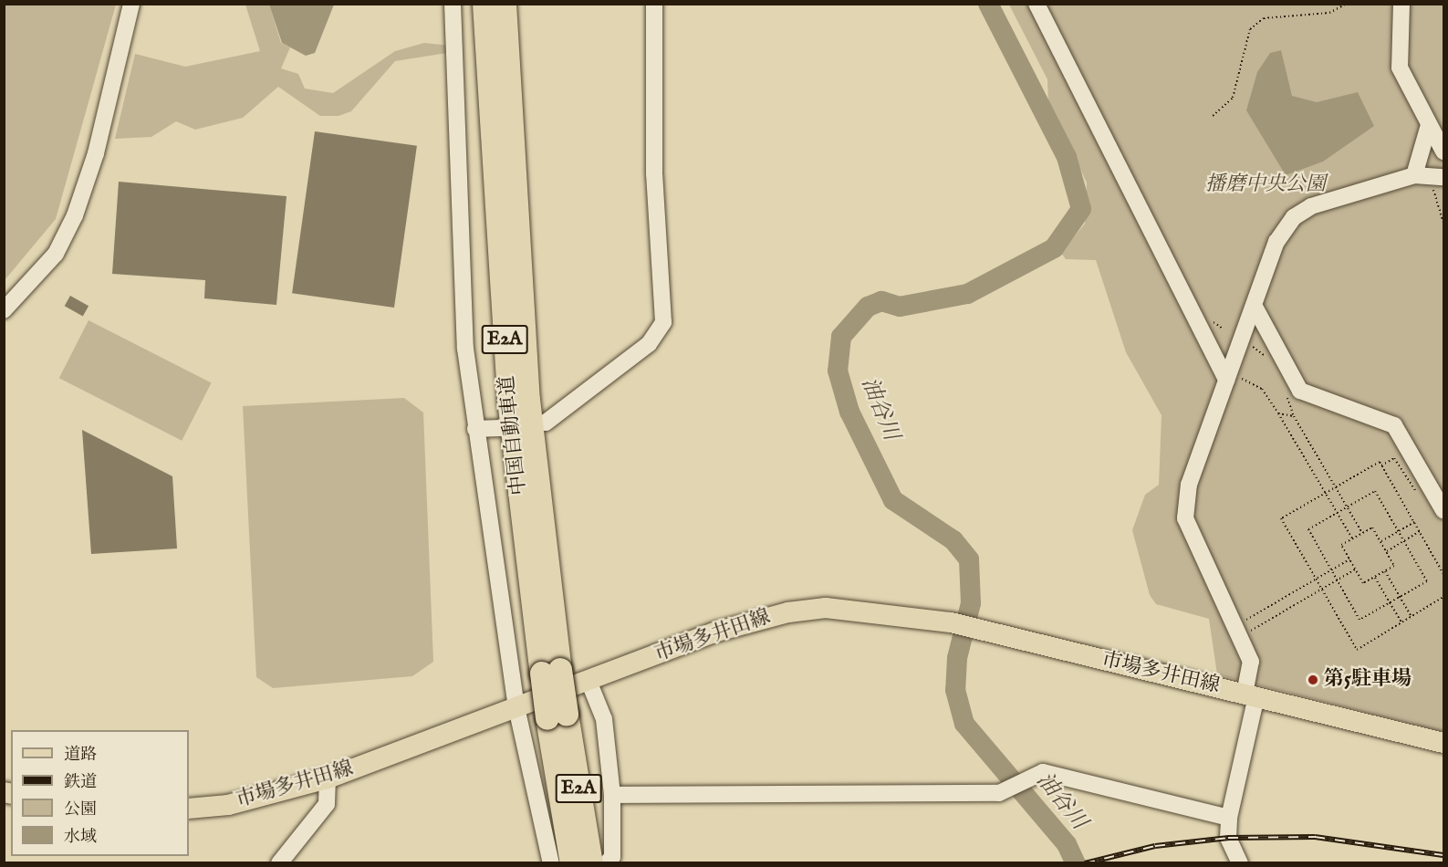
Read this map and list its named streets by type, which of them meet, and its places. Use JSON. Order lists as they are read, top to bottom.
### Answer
{
  "streets": {
    "highway": ["E2A", "中国自動車道"],
    "main road": ["市場多井田線"]
  },
  "water": ["油谷川"],
  "parks": ["播磨中央公園"],
  "places": ["第5駐車場"],
  "legend": [
    "道路",
    "鉄道",
    "公園",
    "水域"
  ]
}
